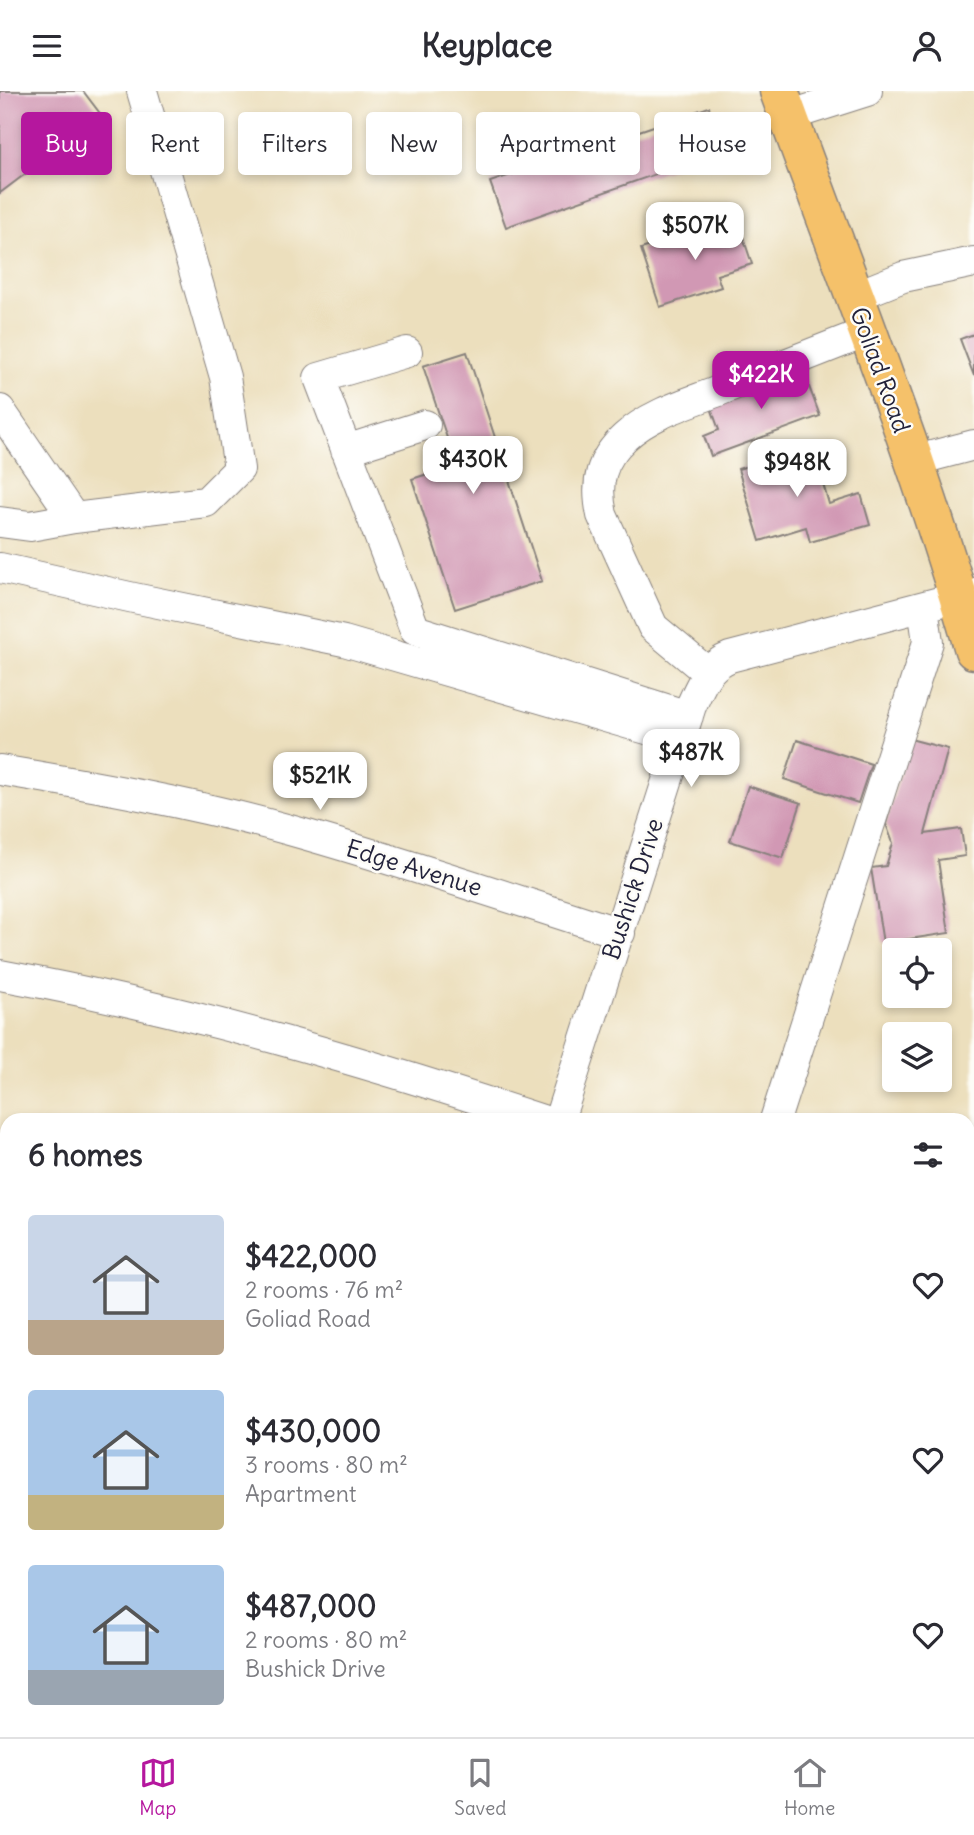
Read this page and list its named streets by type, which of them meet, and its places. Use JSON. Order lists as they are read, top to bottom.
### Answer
{
  "streets": {
    "main road": ["Goliad Road"],
    "street": ["Edge Avenue", "Bushick Drive"]
  },
  "crossings": [
    ["Edge Avenue", "Bushick Drive"]
  ],
  "page": {
    "header": "Keyplace",
    "chip": [
      "Buy",
      "Rent",
      "Filters",
      "New",
      "Apartment",
      "House"
    ],
    "price": [
      "$507K",
      "$422K",
      "$430K",
      "$948K",
      "$487K",
      "$521K"
    ],
    "heading": "6 homes",
    "list": [
      {
        "name": "$422,000",
        "note": "2 rooms · 76 m² · Goliad Road"
      },
      {
        "name": "$430,000",
        "note": "3 rooms · 80 m² · Apartment"
      },
      {
        "name": "$487,000",
        "note": "2 rooms · 80 m² · Bushick Drive"
      }
    ],
    "tabs": ["Map", "Saved", "Home"]
  }
}
